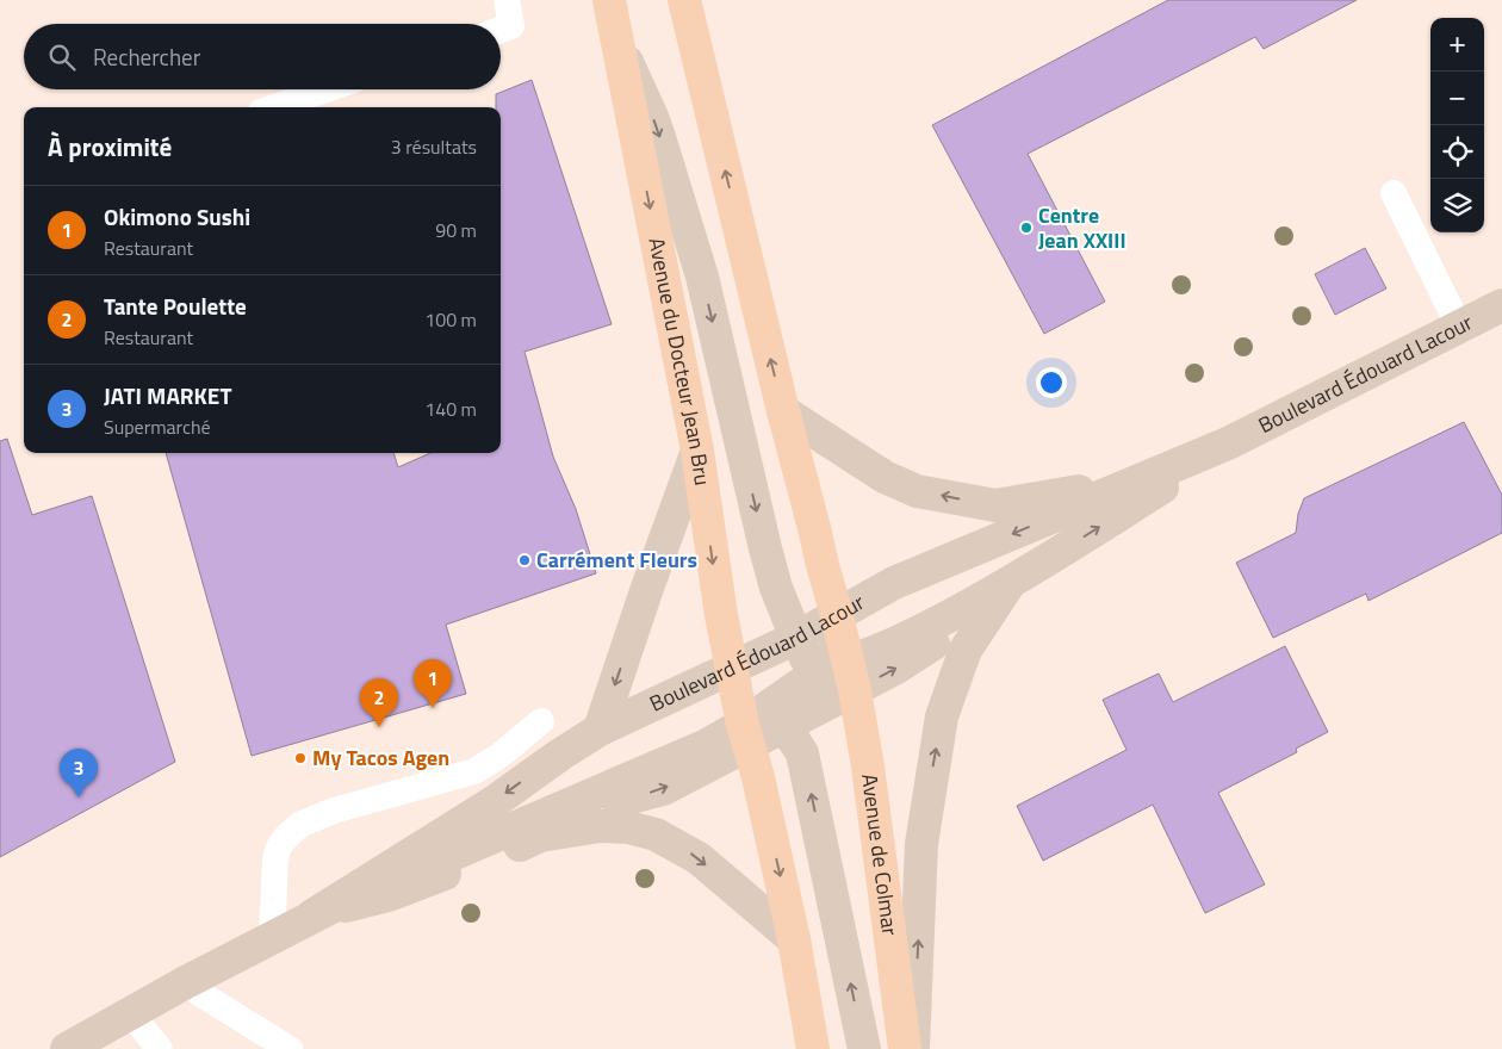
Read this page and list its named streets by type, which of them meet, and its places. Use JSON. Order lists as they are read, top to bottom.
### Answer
{
  "streets": {
    "main road": ["Avenue du Docteur Jean Bru", "Boulevard Édouard Lacour", "Avenue de Colmar"]
  },
  "crossings": [
    ["Avenue du Docteur Jean Bru", "Boulevard Édouard Lacour"],
    ["Boulevard Édouard Lacour", "Avenue de Colmar"]
  ],
  "places": ["Centre Jean XXIII", "Carrément Fleurs", "My Tacos Agen"],
  "page": {
    "map_buttons": ["+", "−"],
    "search": "Rechercher",
    "heading": ["À proximité", "3 résultats"],
    "list": [
      {
        "mark": "1",
        "name": "Okimono Sushi",
        "note": "Restaurant",
        "value": "90 m"
      },
      {
        "mark": "2",
        "name": "Tante Poulette",
        "note": "Restaurant",
        "value": "100 m"
      },
      {
        "mark": "3",
        "name": "JATI MARKET",
        "note": "Supermarché",
        "value": "140 m"
      }
    ],
    "pins": ["1", "2", "3"]
  }
}
